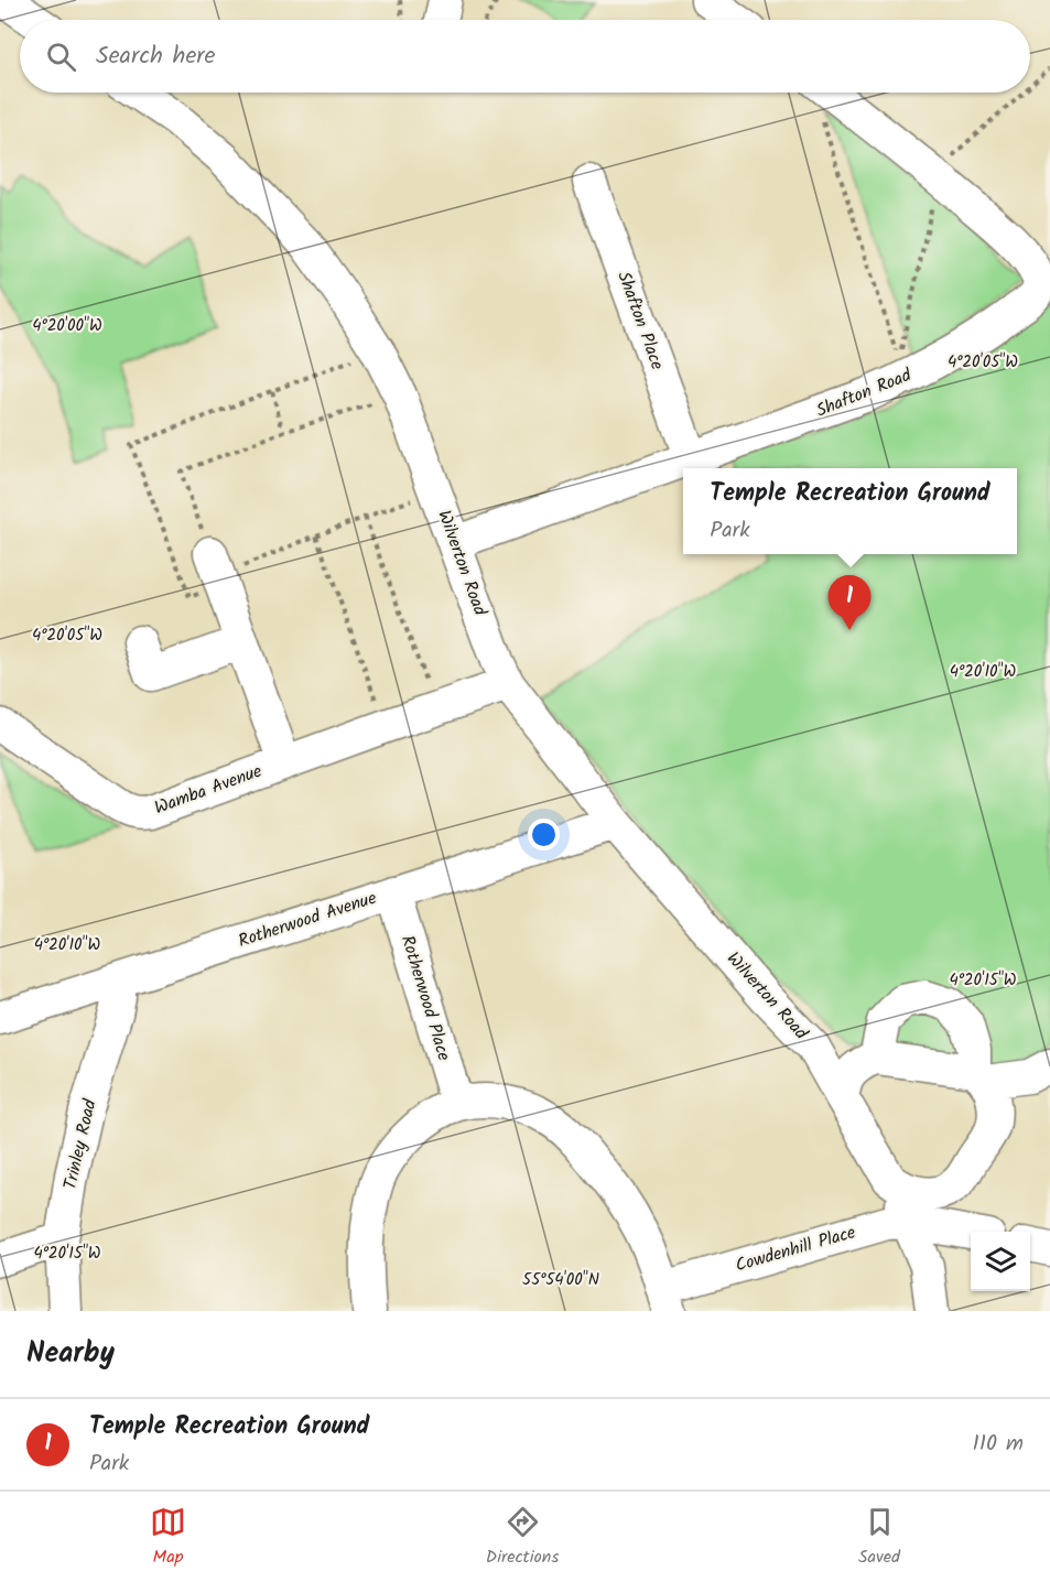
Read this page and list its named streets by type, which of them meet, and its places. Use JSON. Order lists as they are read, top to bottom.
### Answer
{
  "streets": {
    "street": [
      "Shafton Place",
      "Shafton Road",
      "Wilverton Road",
      "Wamba Avenue",
      "Rotherwood Avenue",
      "Rotherwood Place",
      "Trinley Road",
      "Cowdenhill Place"
    ]
  },
  "crossings": [
    ["Shafton Place", "Shafton Road"],
    ["Shafton Road", "Wilverton Road"],
    ["Wilverton Road", "Wamba Avenue"],
    ["Wilverton Road", "Rotherwood Avenue"],
    ["Rotherwood Avenue", "Rotherwood Place"],
    ["Rotherwood Avenue", "Trinley Road"]
  ],
  "page": {
    "search": "Search here",
    "popup": ["Temple Recreation Ground", "Park"],
    "pins": "1",
    "heading": "Nearby",
    "list": [
      {
        "mark": "1",
        "name": "Temple Recreation Ground",
        "note": "Park",
        "value": "110 m"
      }
    ],
    "nav": ["Map", "Directions", "Saved"]
  },
  "coordinates": [
    "4°20'00\"W",
    "4°20'05\"W",
    "4°20'10\"W",
    "4°20'15\"W",
    "55°54'00\"N"
  ]
}
